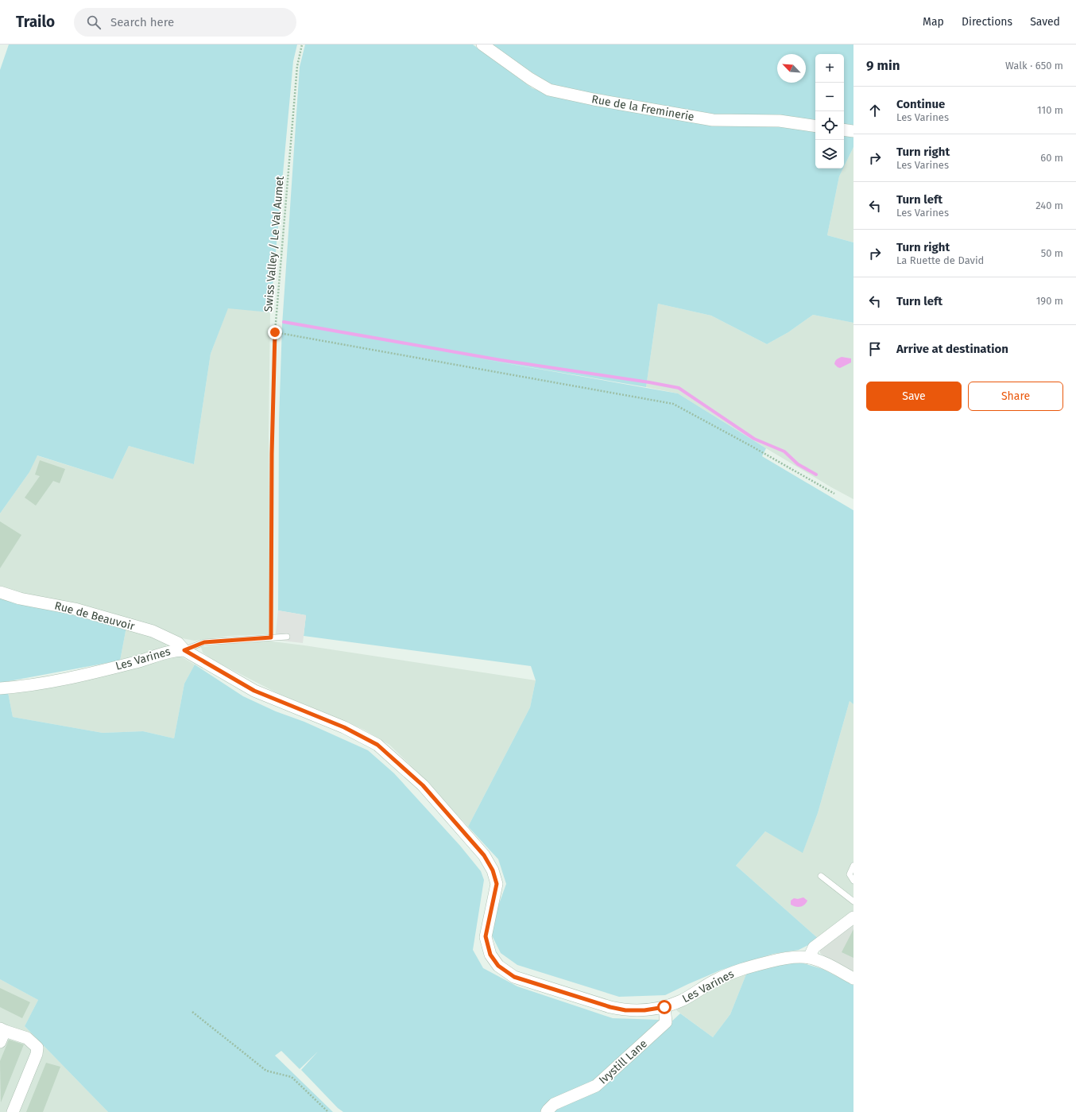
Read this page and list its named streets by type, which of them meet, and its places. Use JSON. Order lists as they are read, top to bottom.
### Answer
{
  "streets": {
    "street": [
      "Rue de la Freminerie",
      "Rue de Beauvoir",
      "Les Varines",
      "Ivystill Lane"
    ],
    "path": ["Swiss Valley / Le Val Aumet"]
  },
  "crossings": [
    ["Rue de Beauvoir", "Les Varines"],
    ["Les Varines", "Ivystill Lane"]
  ],
  "north": "top left",
  "page": {
    "header": "Trailo",
    "search": "Search here",
    "nav": ["Map", "Directions", "Saved"],
    "heading": ["9 min", "Walk · 650 m"],
    "map_buttons": ["+", "−"],
    "list": [
      ["Continue", "Les Varines", "110 m"],
      ["Turn right", "Les Varines", "60 m"],
      ["Turn left", "Les Varines", "240 m"],
      ["Turn right", "La Ruette de David", "50 m"],
      ["Turn left", "190 m"],
      "Arrive at destination"
    ],
    "buttons": ["Save", "Share"]
  }
}
